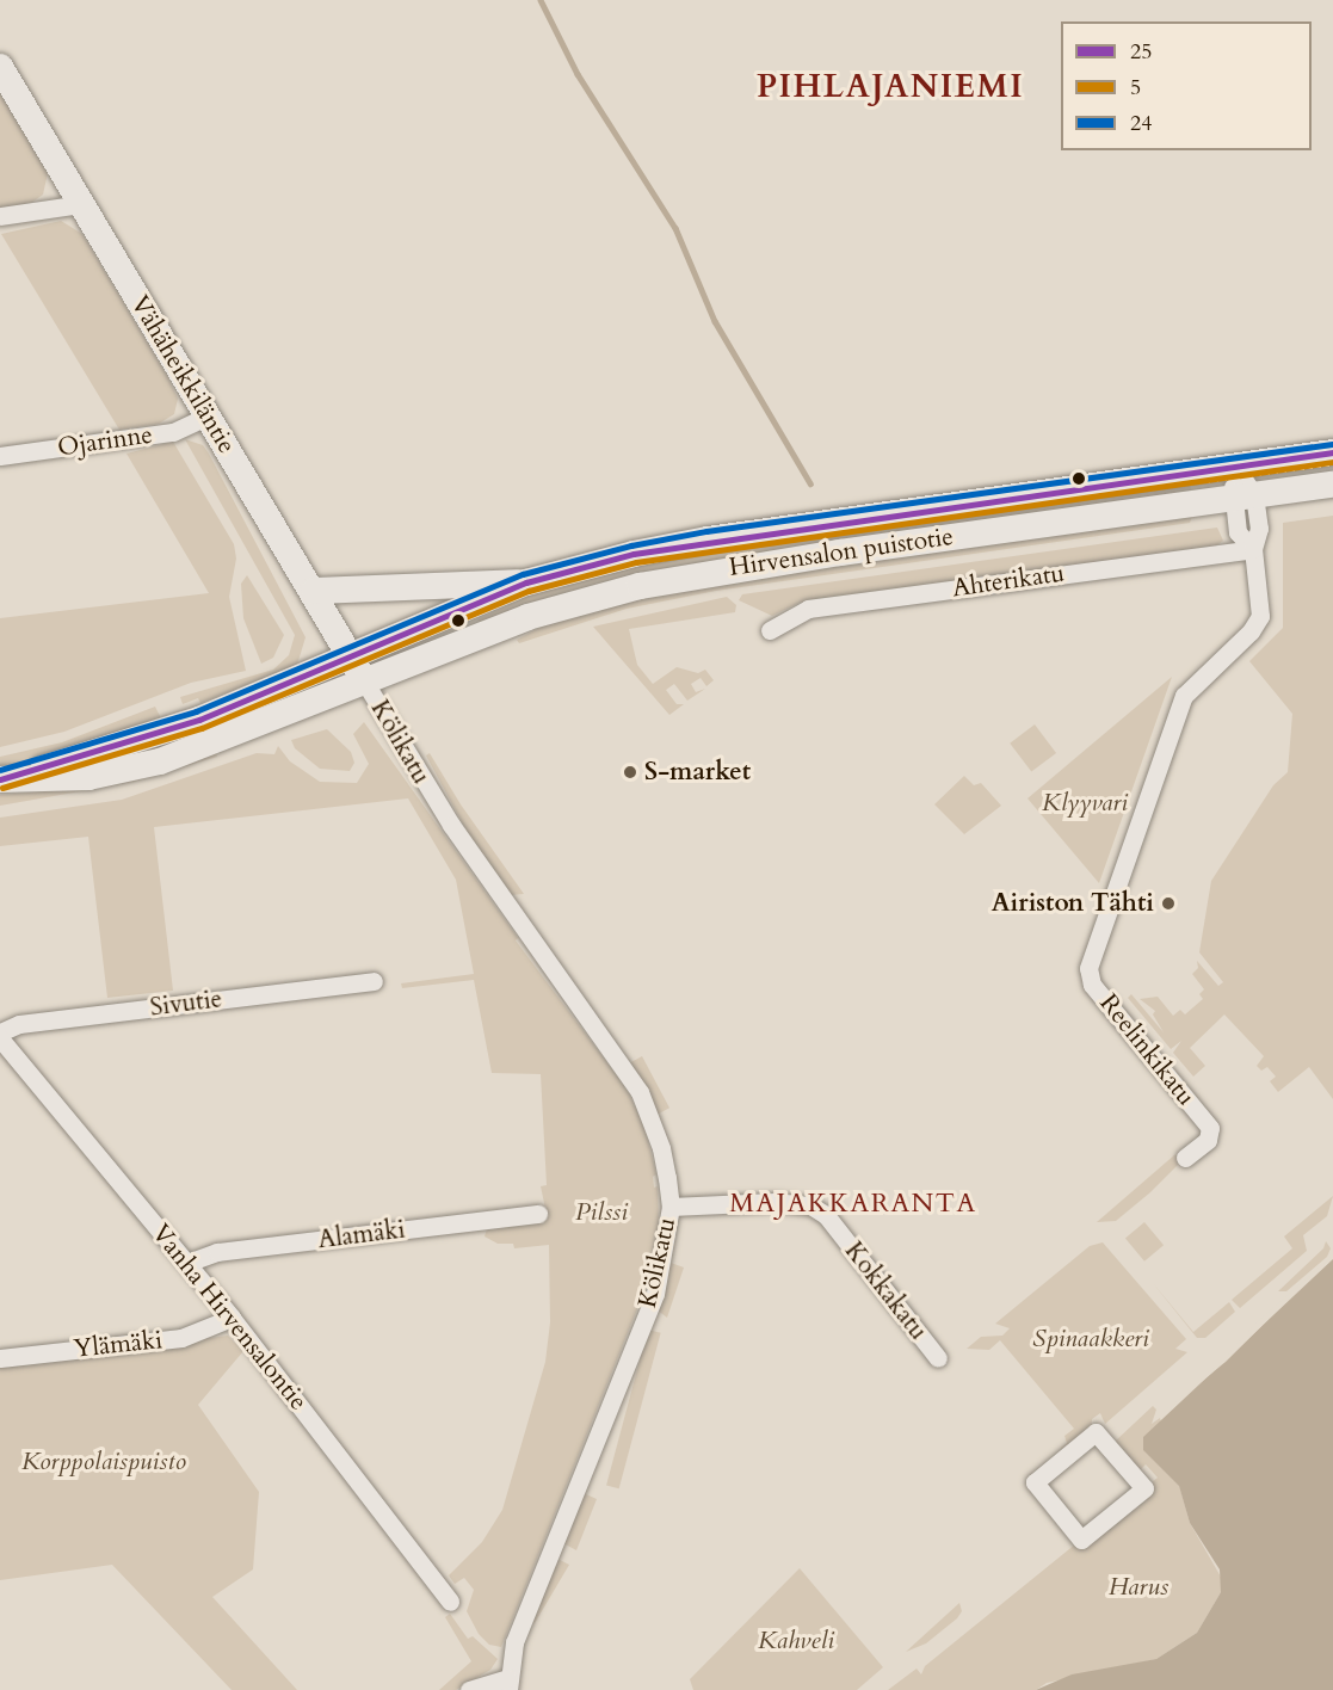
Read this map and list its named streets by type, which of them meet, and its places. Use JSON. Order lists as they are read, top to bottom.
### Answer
{
  "streets": {
    "main road": ["Vähäheikkiläntie", "Hirvensalon puistotie"],
    "street": [
      "Ojarinne",
      "Ahterikatu",
      "Kölikatu",
      "Sivutie",
      "Reelinkikatu",
      "Alamäki",
      "Kokkakatu",
      "Vanha Hirvensalontie",
      "Ylämäki"
    ]
  },
  "crossings": [
    ["Vähäheikkiläntie", "Ojarinne"],
    ["Vähäheikkiläntie", "Hirvensalon puistotie"],
    ["Vähäheikkiläntie", "Kölikatu"],
    ["Hirvensalon puistotie", "Kölikatu"],
    ["Hirvensalon puistotie", "Reelinkikatu"],
    ["Ahterikatu", "Reelinkikatu"],
    ["Kölikatu", "Kokkakatu"],
    ["Alamäki", "Vanha Hirvensalontie"],
    ["Vanha Hirvensalontie", "Ylämäki"]
  ],
  "districts": ["PIHLAJANIEMI", "MAJAKKARANTA"],
  "parks": [
    "Klyyvari",
    "Pilssi",
    "Spinaakkeri",
    "Korppolaispuisto",
    "Harus",
    "Kahveli"
  ],
  "places": ["S-market", "Airiston Tähti"],
  "lines": ["transit line 24", "transit line 25", "transit line 5"],
  "legend": ["25", "5", "24"]
}
